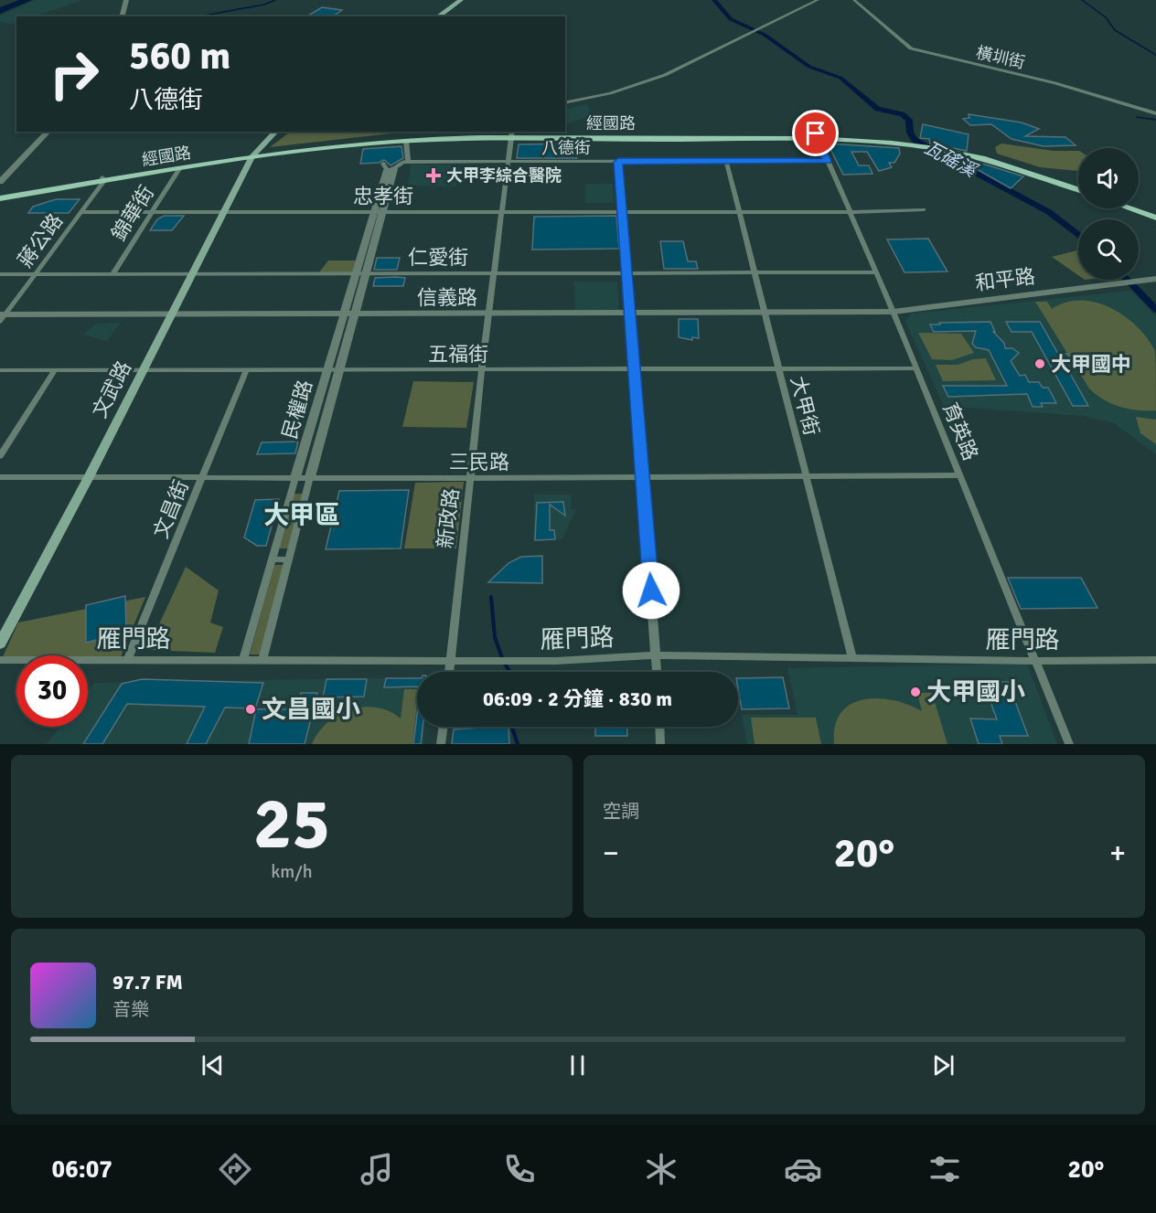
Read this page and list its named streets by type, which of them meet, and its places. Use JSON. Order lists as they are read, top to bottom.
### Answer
{
  "streets": {
    "main road": ["經國路", "文武路"],
    "street": [
      "橫圳街",
      "八德街",
      "忠孝街",
      "錦華街",
      "蔣公路",
      "仁愛街",
      "和平路",
      "信義路",
      "五福街",
      "大甲街",
      "民權路",
      "育英路",
      "三民路",
      "文昌街",
      "新政路",
      "雁門路"
    ]
  },
  "crossings": [
    ["經國路", "錦華街"],
    ["經國路", "蔣公路"],
    ["經國路", "文武路"],
    ["經國路", "育英路"],
    ["經國路", "新政路"],
    ["八德街", "大甲街"],
    ["八德街", "育英路"],
    ["八德街", "新政路"],
    ["忠孝街", "錦華街"],
    ["忠孝街", "蔣公路"],
    ["忠孝街", "文武路"],
    ["忠孝街", "大甲街"],
    ["忠孝街", "民權路"],
    ["忠孝街", "育英路"],
    ["忠孝街", "新政路"],
    ["錦華街", "仁愛街"],
    ["蔣公路", "仁愛街"],
    ["蔣公路", "信義路"],
    ["仁愛街", "文武路"],
    ["仁愛街", "大甲街"],
    ["仁愛街", "民權路"],
    ["仁愛街", "育英路"],
    ["仁愛街", "新政路"],
    ["和平路", "信義路"],
    ["和平路", "育英路"],
    ["信義路", "文武路"],
    ["信義路", "大甲街"],
    ["信義路", "民權路"],
    ["信義路", "育英路"],
    ["信義路", "新政路"],
    ["五福街", "文武路"],
    ["五福街", "大甲街"],
    ["五福街", "民權路"],
    ["五福街", "育英路"],
    ["五福街", "文昌街"],
    ["五福街", "新政路"],
    ["文武路", "三民路"],
    ["大甲街", "三民路"],
    ["大甲街", "雁門路"],
    ["民權路", "三民路"],
    ["民權路", "雁門路"],
    ["育英路", "三民路"],
    ["育英路", "雁門路"],
    ["三民路", "文昌街"],
    ["三民路", "新政路"],
    ["文昌街", "雁門路"],
    ["新政路", "雁門路"]
  ],
  "districts": ["大甲區"],
  "water": ["瓦磘溪"],
  "places": {
    "health": ["大甲李綜合醫院"],
    "other": ["大甲國中", "大甲國小", "文昌國小"]
  },
  "page": {
    "turn": ["560 m", "八德街"],
    "limit": "30",
    "trip": "06:09 · 2 分鐘 · 830 m",
    "tile": [
      ["25", "km/h"],
      "空調"
    ],
    "heat": ["−", "20°", "+"],
    "song": ["97.7 FM", "音樂"],
    "tabs": ["06:07", "20°"]
  }
}
